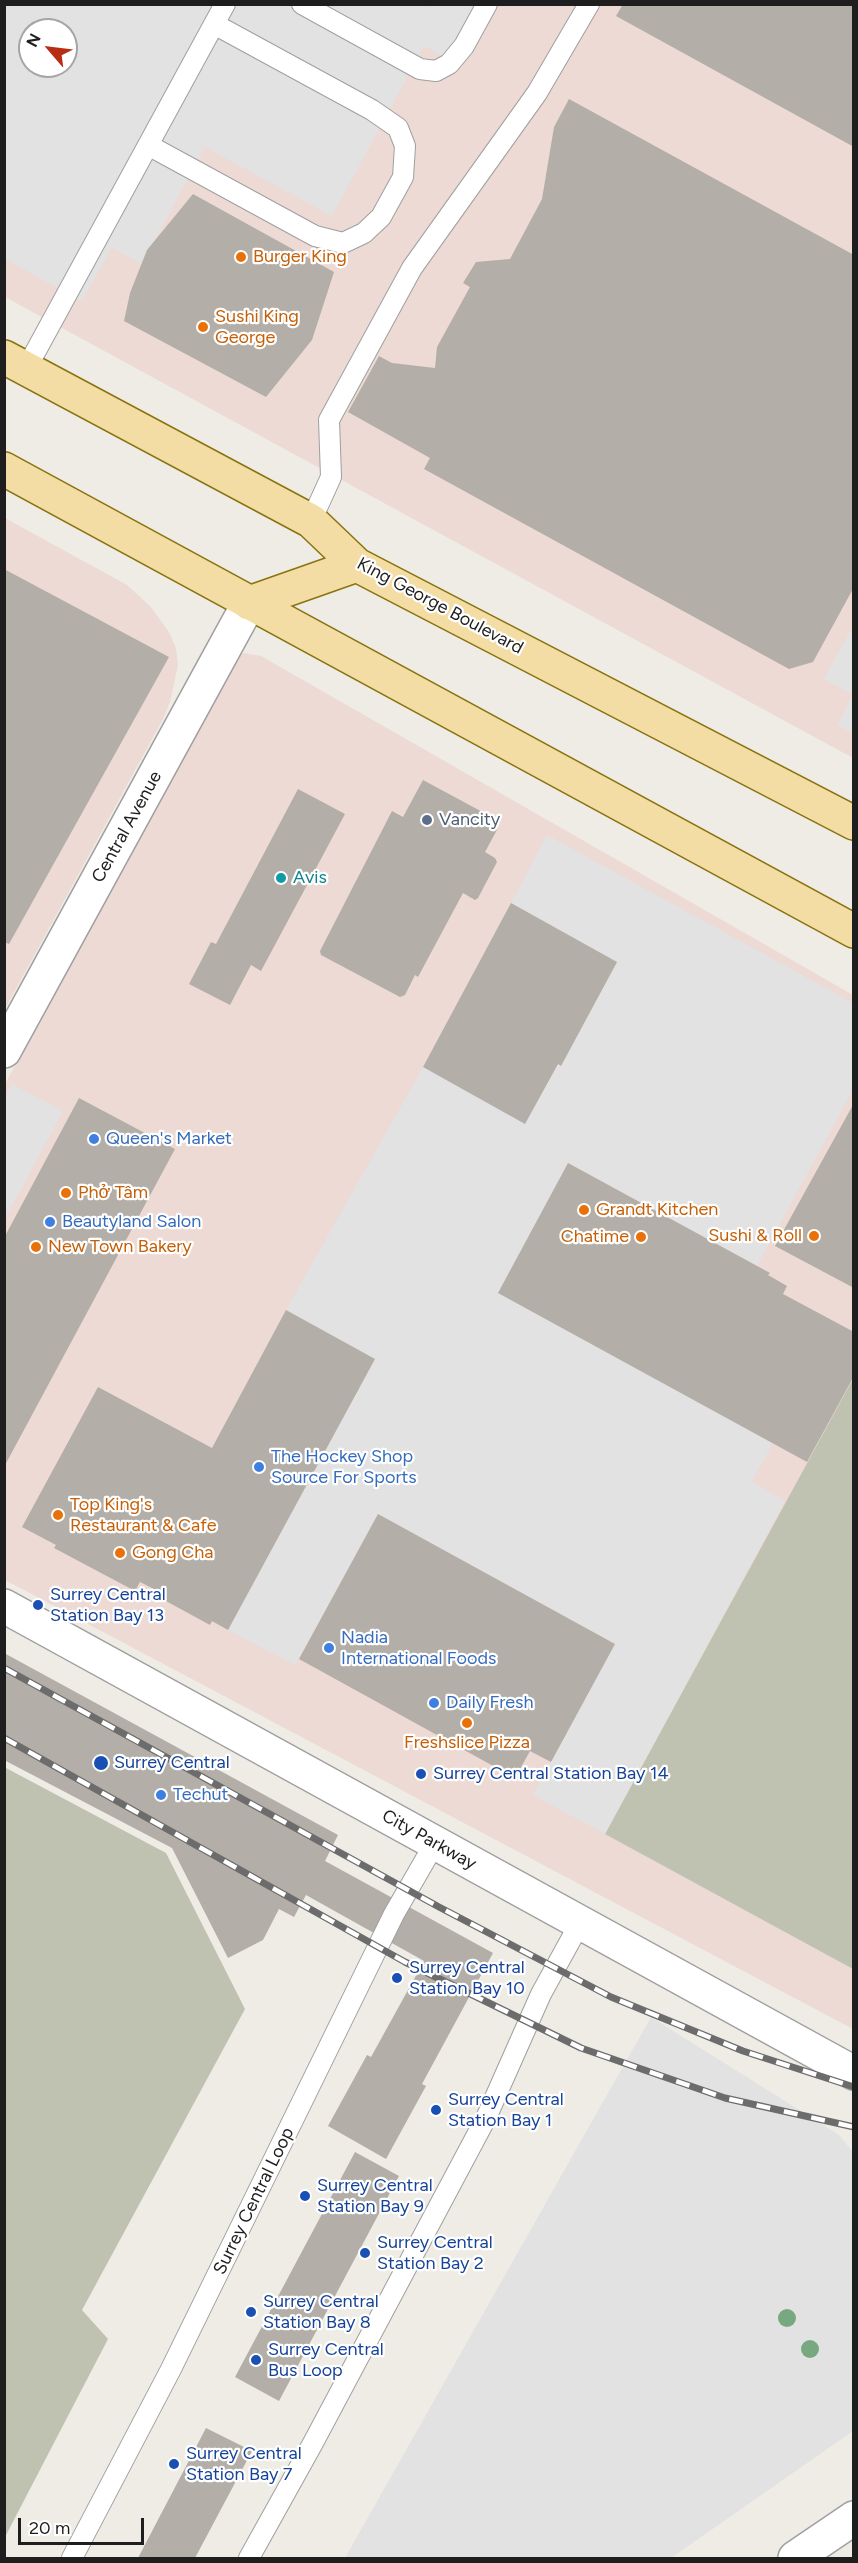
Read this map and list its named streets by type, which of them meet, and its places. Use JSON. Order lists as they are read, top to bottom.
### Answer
{
  "streets": {
    "main road": ["King George Boulevard"],
    "street": ["Central Avenue", "City Parkway"],
    "lane": ["Surrey Central Loop"]
  },
  "crossings": [
    ["City Parkway", "Surrey Central Loop"]
  ],
  "places": [
    "Burger King",
    "Sushi King George",
    "Vancity",
    "Avis",
    "Queen's Market",
    "Phở Tâm",
    "Grandt Kitchen",
    "Beautyland Salon",
    "Sushi & Roll",
    "Chatime",
    "New Town Bakery",
    "The Hockey Shop Source For Sports",
    "Top King's Restaurant & Cafe",
    "Gong Cha",
    "Surrey Central Station Bay 13",
    "Nadia International Foods",
    "Daily Fresh",
    "Freshslice Pizza",
    "Surrey Central",
    "Surrey Central Station Bay 14",
    "Techut",
    "Surrey Central Station Bay 10",
    "Surrey Central Station Bay 1",
    "Surrey Central Station Bay 9",
    "Surrey Central Station Bay 2",
    "Surrey Central Station Bay 8",
    "Surrey Central Bus Loop",
    "Surrey Central Station Bay 7"
  ],
  "scale_bar": "20 m",
  "north": "top left"
}
